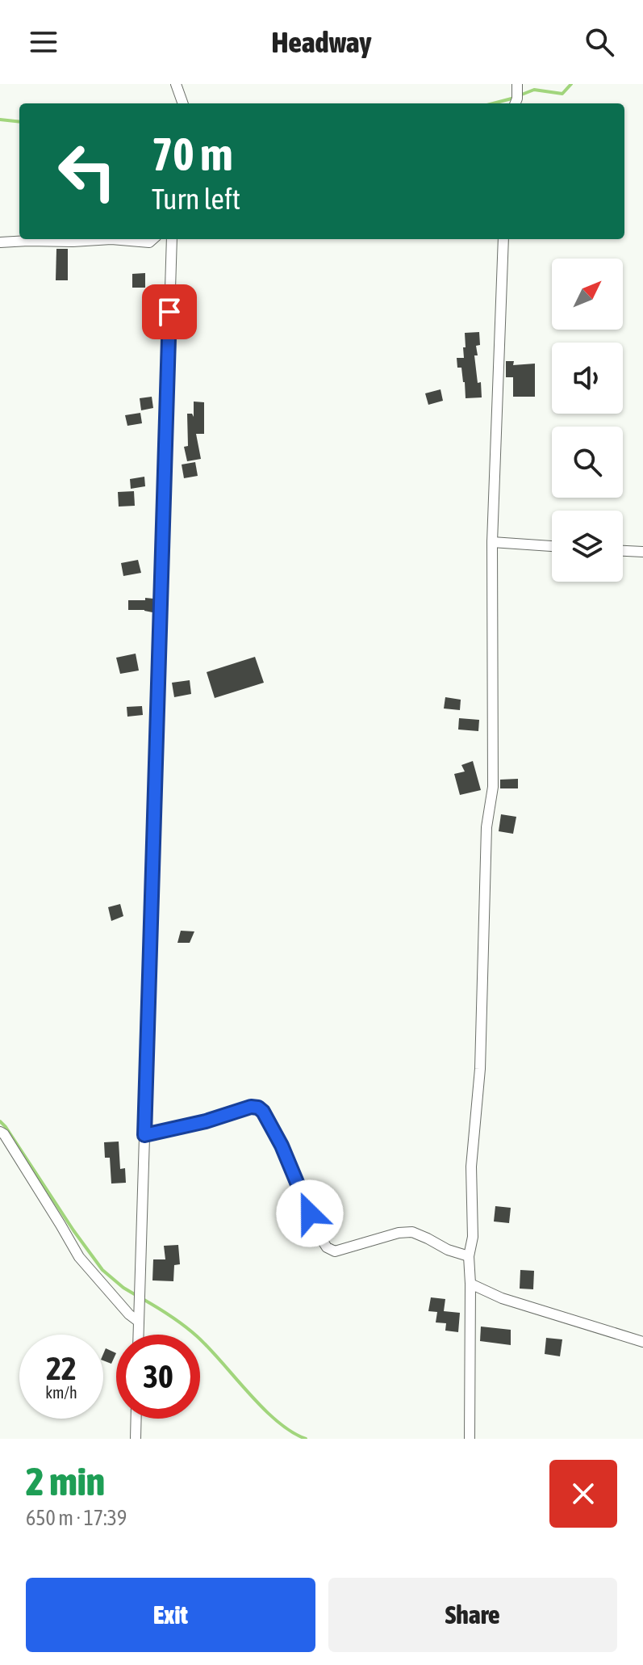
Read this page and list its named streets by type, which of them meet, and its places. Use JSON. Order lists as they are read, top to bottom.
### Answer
{
  "north": "top right",
  "page": {
    "header": "Headway",
    "turn": ["70 m", "Turn left"],
    "speed": "22 km/h",
    "limit": "30",
    "heading": ["2 min", "650 m · 17:39"],
    "buttons": ["Exit", "Share"]
  }
}
